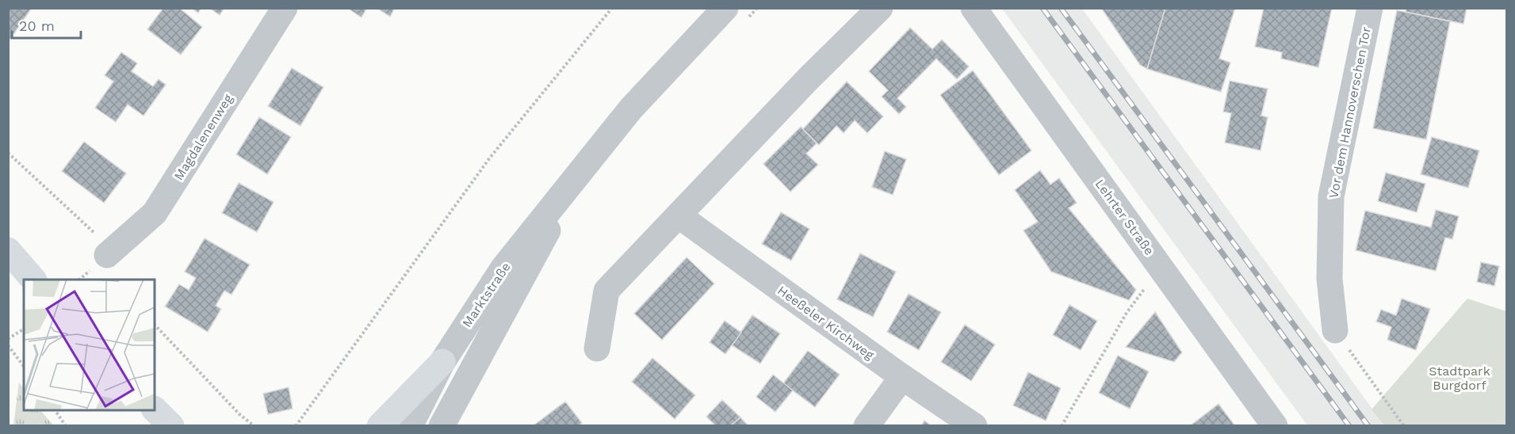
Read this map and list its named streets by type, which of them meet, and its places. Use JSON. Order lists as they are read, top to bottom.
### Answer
{
  "streets": {
    "street": [
      "Vor dem Hannoverschen Tor",
      "Magdalenenweg",
      "Lehrter Straße",
      "Marktstraße",
      "Heeßeler Kirchweg"
    ]
  },
  "parks": ["Stadtpark Burgdorf"],
  "scale_bar": "20 m"
}
